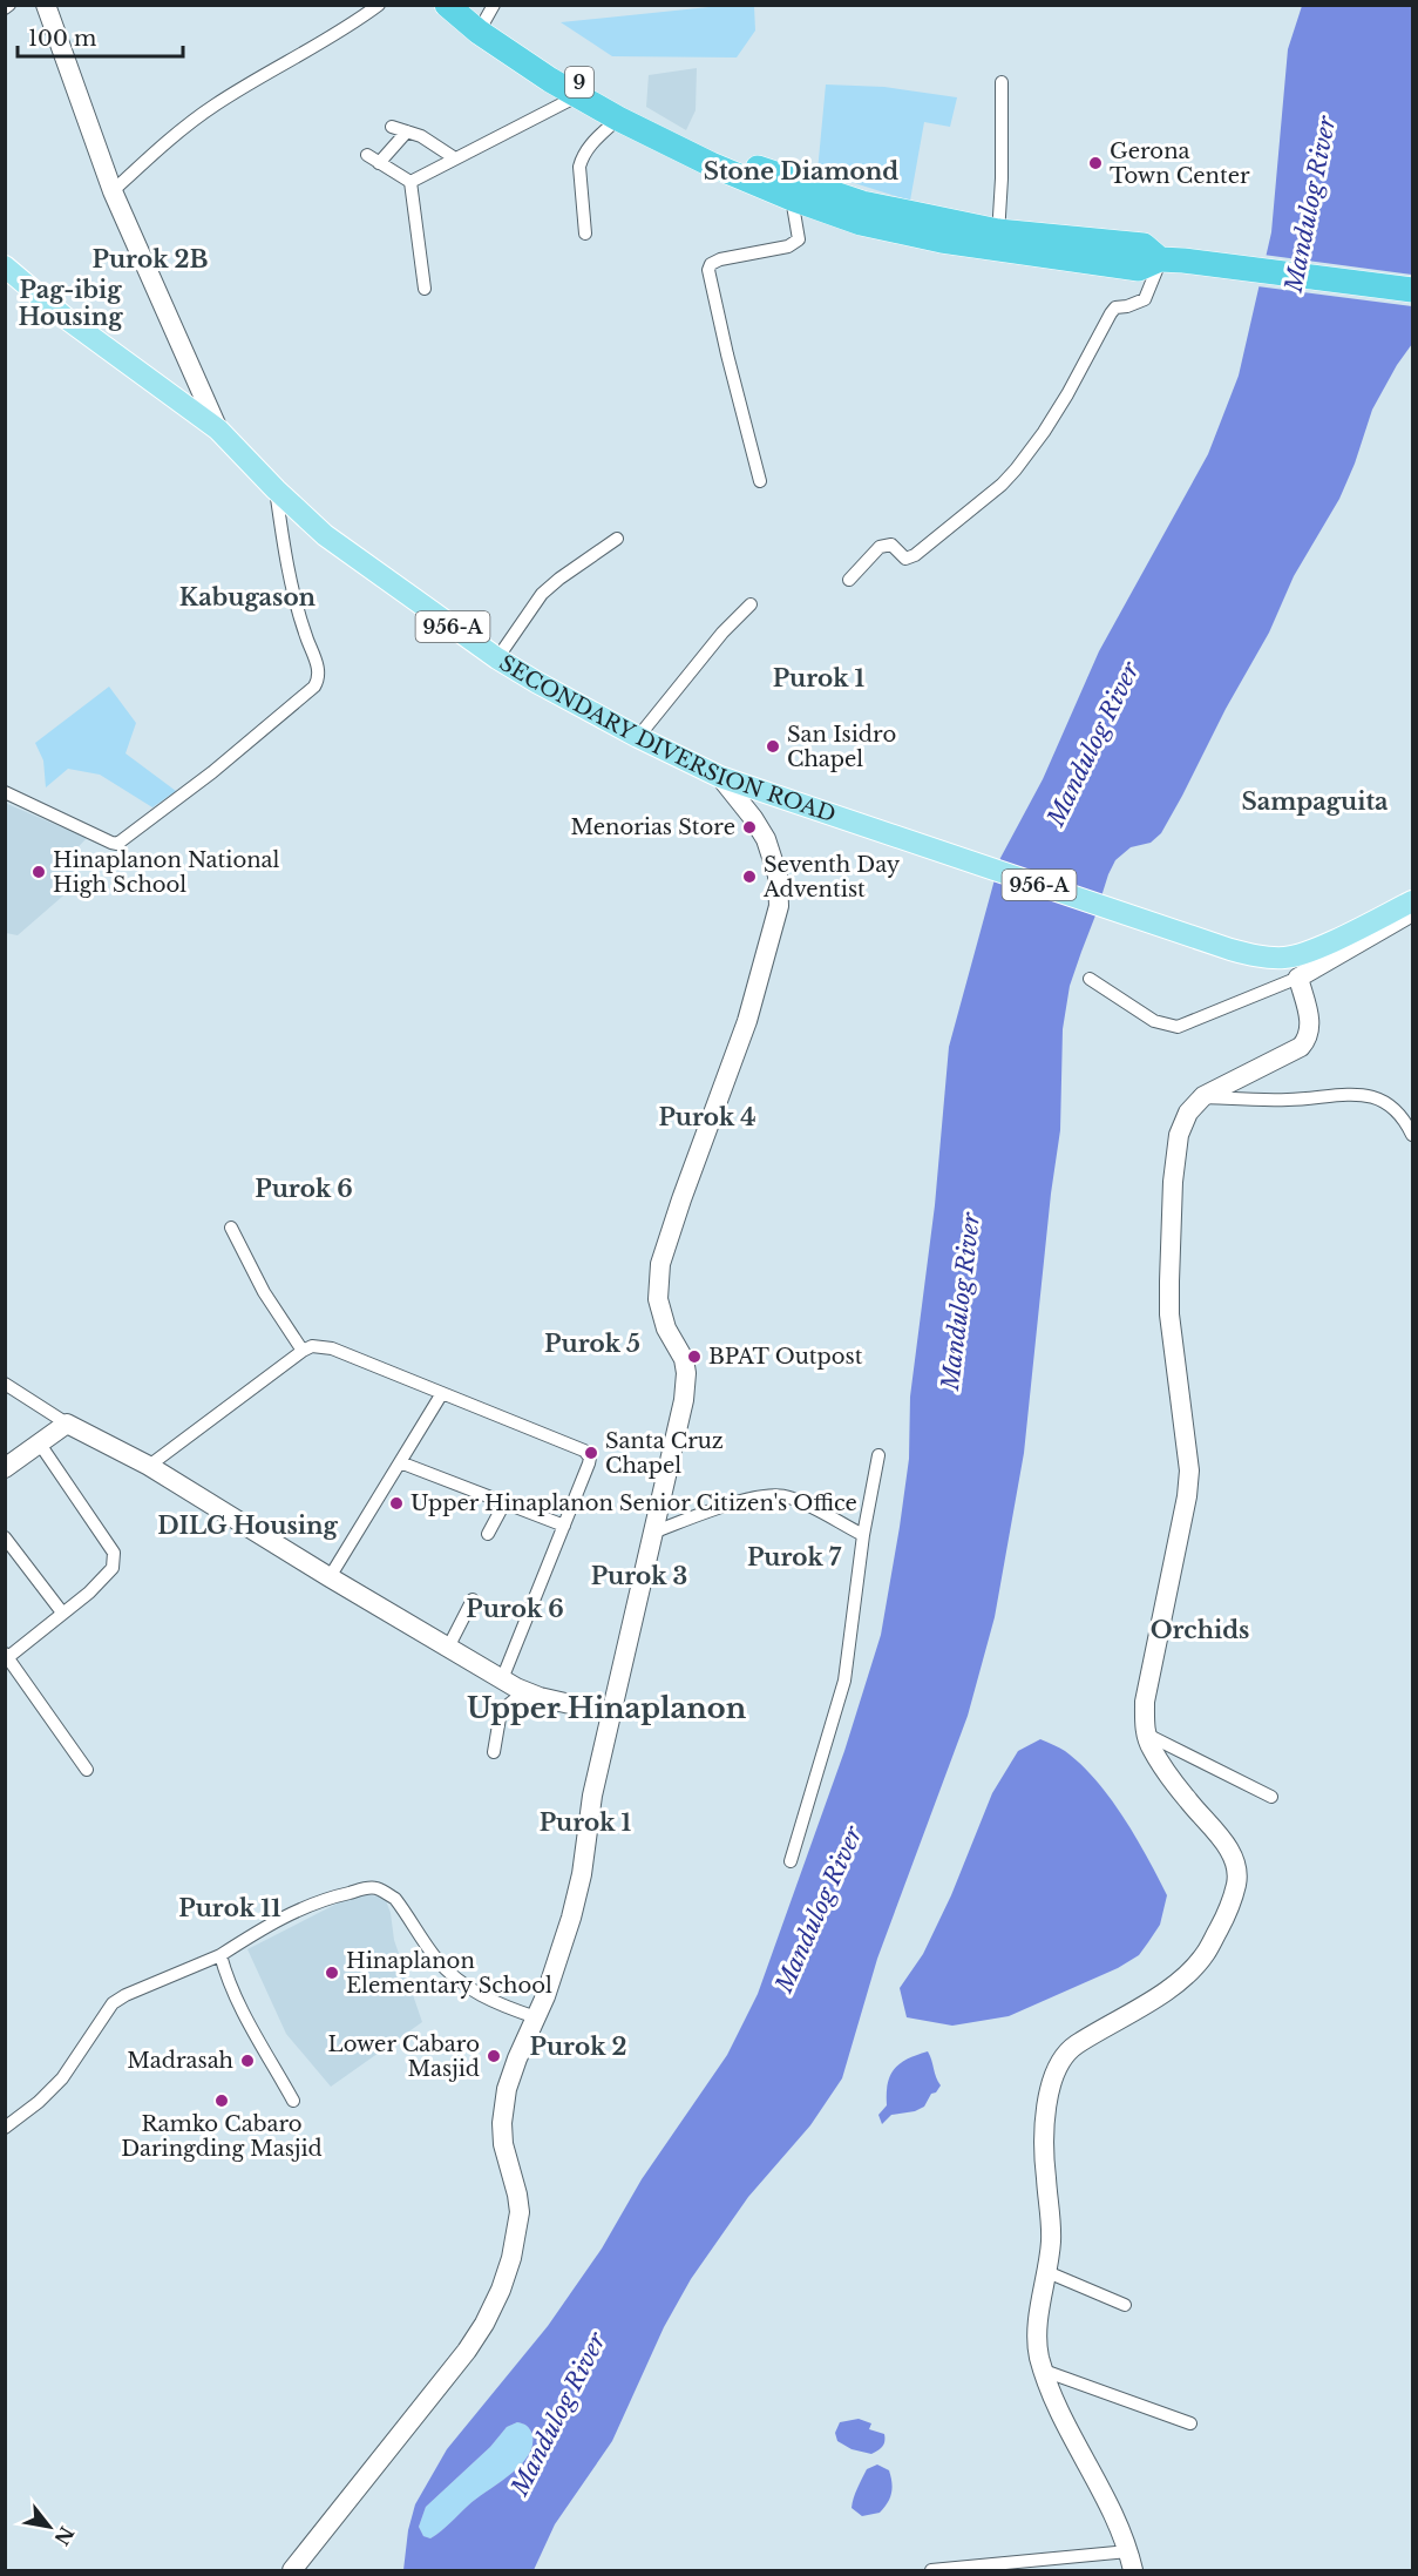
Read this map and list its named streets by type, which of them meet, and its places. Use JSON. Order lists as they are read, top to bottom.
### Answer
{
  "streets": {
    "highway": ["9"],
    "main road": ["956-A", "SECONDARY DIVERSION ROAD"]
  },
  "crossings": [
    ["956-A", "SECONDARY DIVERSION ROAD"]
  ],
  "districts": [
    "Stone Diamond",
    "Purok 2B",
    "Pag-ibig Housing",
    "Kabugason",
    "Purok 1",
    "Sampaguita",
    "Purok 4",
    "Purok 6",
    "Purok 5",
    "DILG Housing",
    "Purok 7",
    "Purok 3",
    "Purok 6",
    "Orchids",
    "Upper Hinaplanon",
    "Purok 1",
    "Purok 11",
    "Purok 2"
  ],
  "water": ["Mandulog River"],
  "places": [
    "Gerona Town Center",
    "San Isidro Chapel",
    "Menorias Store",
    "Hinaplanon National High School",
    "Seventh Day Adventist",
    "BPAT Outpost",
    "Santa Cruz Chapel",
    "Upper Hinaplanon Senior Citizen's Office",
    "Hinaplanon Elementary School",
    "Lower Cabaro Masjid",
    "Madrasah",
    "Ramko Cabaro Daringding Masjid"
  ],
  "scale_bar": "100 m",
  "north": "bottom right"
}
